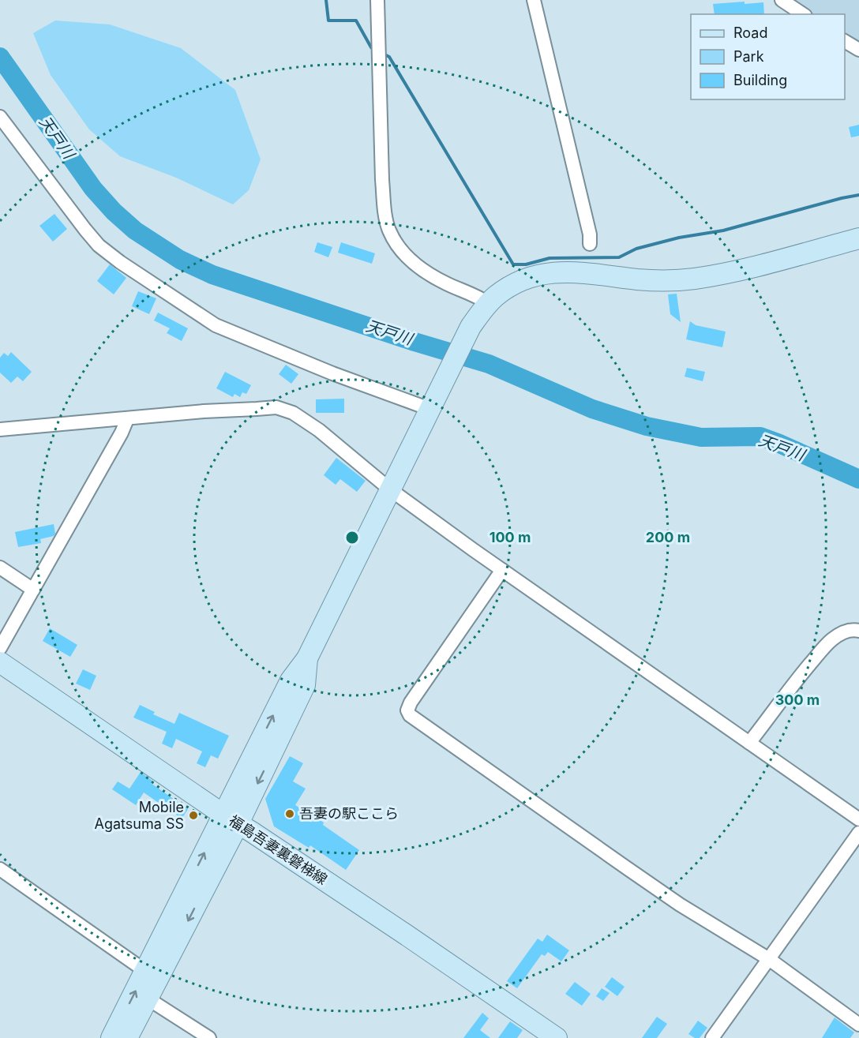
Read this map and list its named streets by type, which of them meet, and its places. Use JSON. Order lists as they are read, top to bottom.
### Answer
{
  "streets": {
    "main road": ["福島吾妻裏磐梯線"]
  },
  "water": ["天戸川"],
  "places": ["吾妻の駅ここら", "Mobile Agatsuma SS"],
  "legend": ["Road", "Park", "Building"],
  "rings": ["100 m", "200 m", "300 m"]
}
